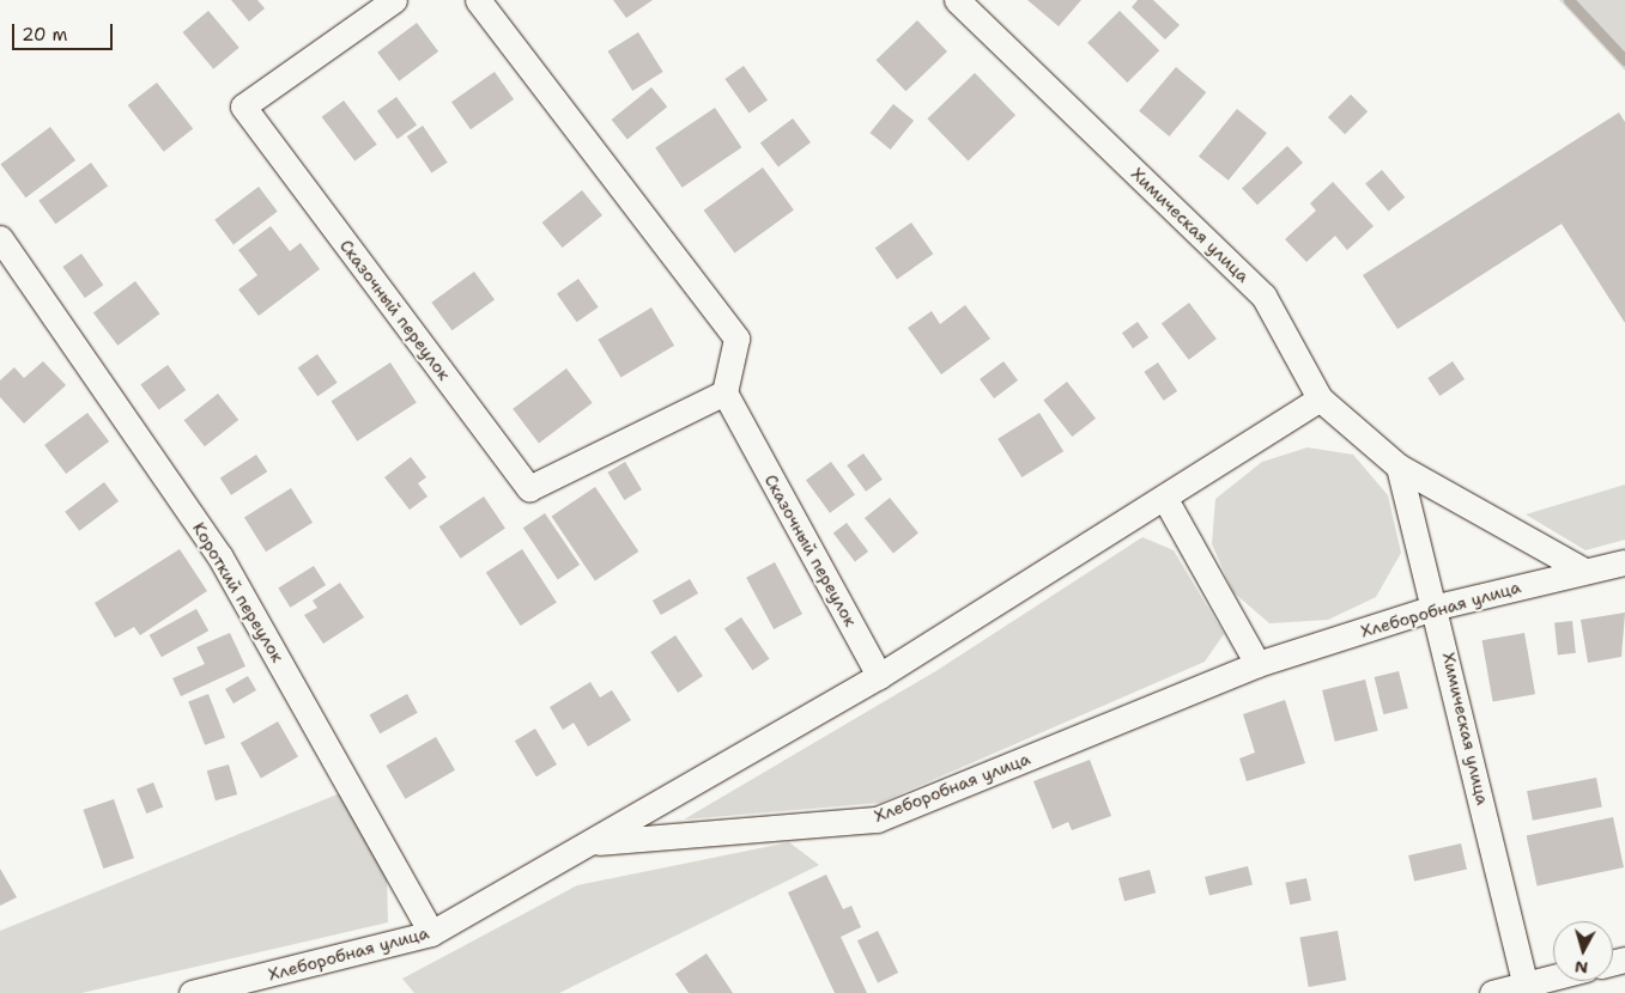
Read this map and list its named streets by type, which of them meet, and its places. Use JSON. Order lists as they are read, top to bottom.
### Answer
{
  "streets": {
    "street": [
      "Химическая улица",
      "Сказочный переулок",
      "Короткий переулок",
      "Хлеборобная улица"
    ]
  },
  "crossings": [
    ["Химическая улица", "Хлеборобная улица"],
    ["Сказочный переулок", "Хлеборобная улица"],
    ["Короткий переулок", "Хлеборобная улица"]
  ],
  "scale_bar": "20 m",
  "north": "bottom"
}
